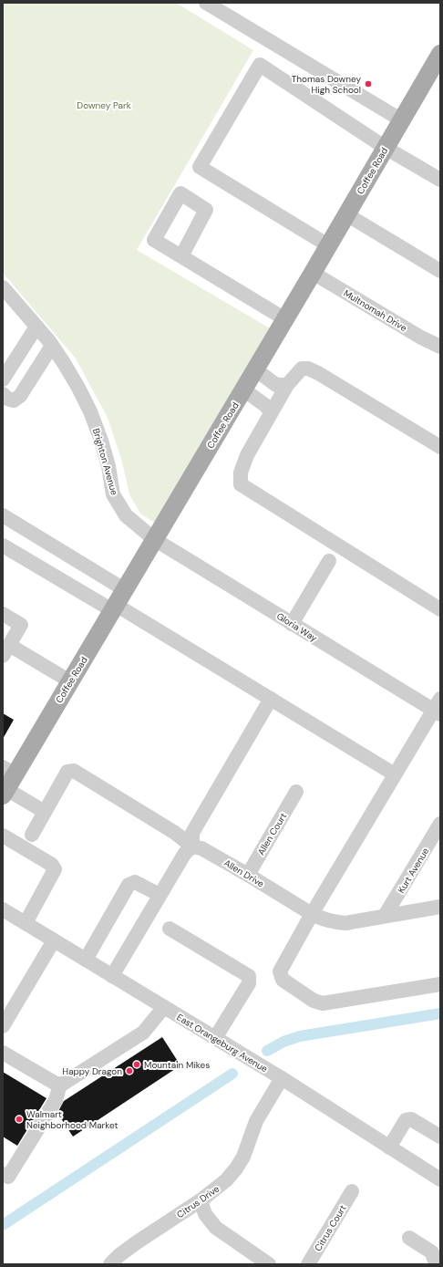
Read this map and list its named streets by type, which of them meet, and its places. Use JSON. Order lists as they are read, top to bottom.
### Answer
{
  "streets": {
    "main road": ["Coffee Road"],
    "street": [
      "Multnomah Drive",
      "Brighton Avenue",
      "Gloria Way",
      "Allen Court",
      "Kurt Avenue",
      "Allen Drive",
      "East Orangeburg Avenue",
      "Citrus Drive",
      "Citrus Court"
    ]
  },
  "crossings": [
    ["Coffee Road", "Multnomah Drive"],
    ["Coffee Road", "Brighton Avenue"],
    ["Coffee Road", "Gloria Way"],
    ["Brighton Avenue", "Gloria Way"],
    ["Allen Court", "Allen Drive"],
    ["Kurt Avenue", "Allen Drive"],
    ["East Orangeburg Avenue", "Citrus Drive"]
  ],
  "parks": ["Downey Park"],
  "places": [
    "Thomas Downey High School",
    "Mountain Mikes",
    "Happy Dragon",
    "Walmart Neighborhood Market"
  ]
}
